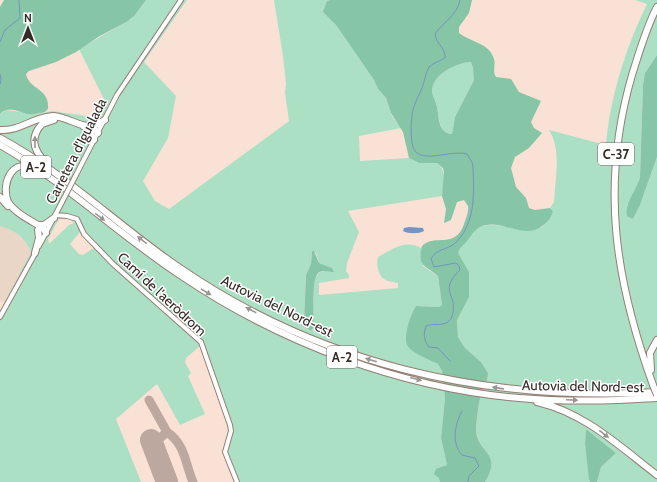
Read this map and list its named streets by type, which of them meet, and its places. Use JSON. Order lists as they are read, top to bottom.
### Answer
{
  "streets": {
    "highway": ["C-37", "A-2", "Autovia del Nord-est"],
    "street": ["Carretera d'Igualada", "Camí de l'aeròdrom"]
  },
  "crossings": [
    ["Carretera d'Igualada", "Camí de l'aeròdrom"],
    ["C-37", "Autovia del Nord-est"]
  ],
  "north": "top"
}
